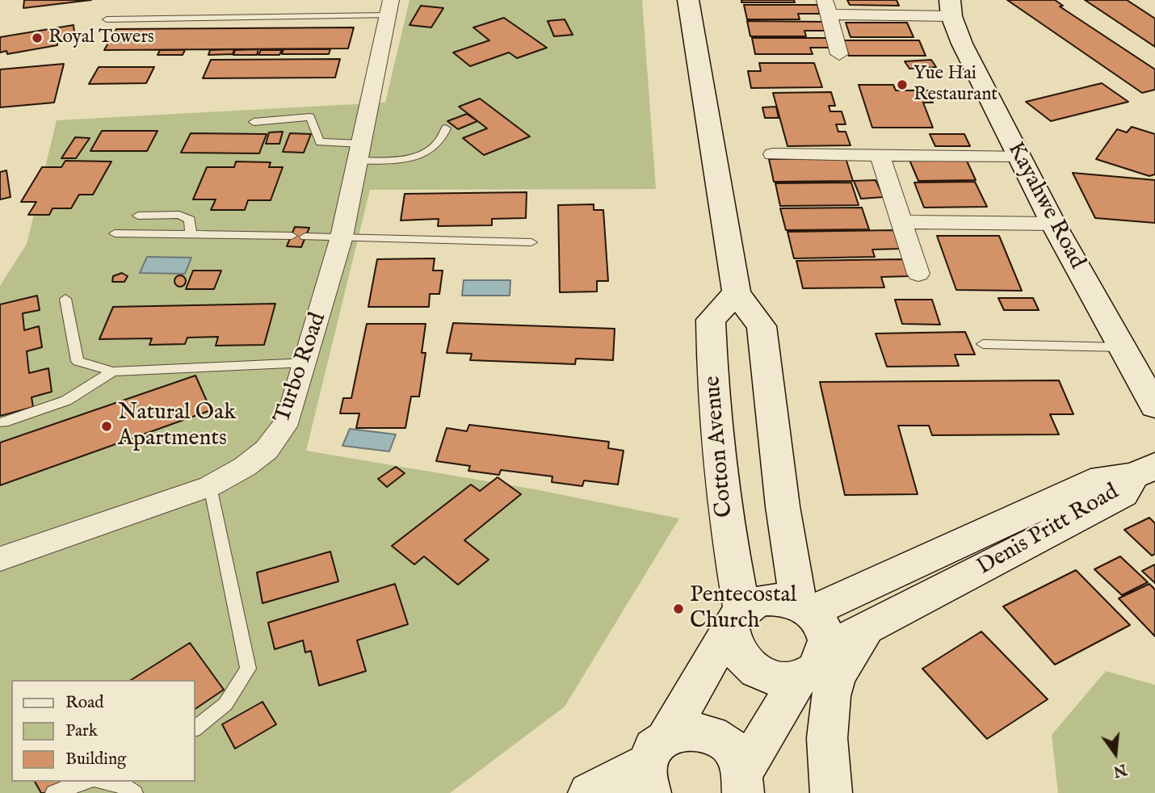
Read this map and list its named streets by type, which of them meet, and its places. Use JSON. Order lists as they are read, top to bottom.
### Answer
{
  "streets": {
    "main road": ["Kayahwe Road", "Cotton Avenue", "Denis Pritt Road"],
    "street": ["Turbo Road"]
  },
  "crossings": [
    ["Cotton Avenue", "Denis Pritt Road"]
  ],
  "places": [
    "Royal Towers",
    "Yue Hai Restaurant",
    "Natural Oak Apartments",
    "Pentecostal Church"
  ],
  "legend": ["Road", "Park", "Building"],
  "north": "bottom"
}
